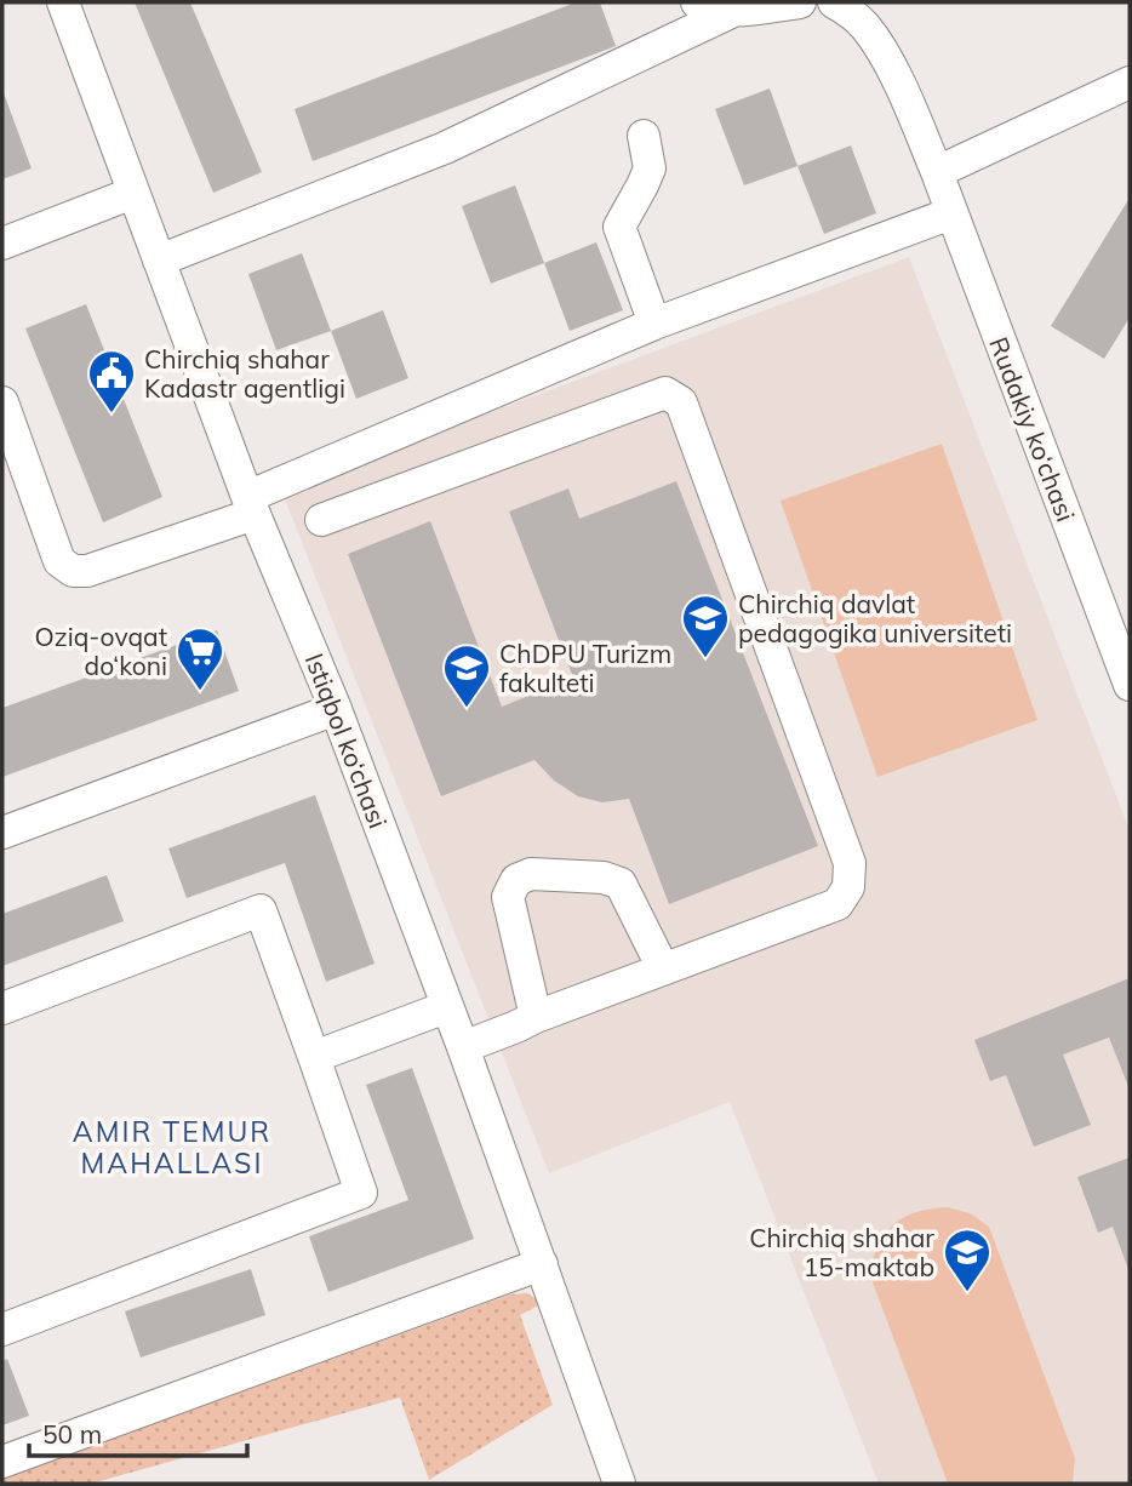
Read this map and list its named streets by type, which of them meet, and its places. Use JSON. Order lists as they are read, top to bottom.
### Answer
{
  "streets": {
    "street": ["Rudakiy ko‘chasi", "Istiqbol ko‘chasi"]
  },
  "districts": ["AMIR TEMUR MAHALLASI"],
  "places": {
    "public building": ["Chirchiq shahar Kadastr agentligi"],
    "school or university": ["Chirchiq davlat pedagogika universiteti", "ChDPU Turizm fakulteti", "Chirchiq shahar 15-maktab"],
    "supermarket": ["Oziq-ovqat do‘koni"]
  },
  "scale_bar": "50 m"
}
